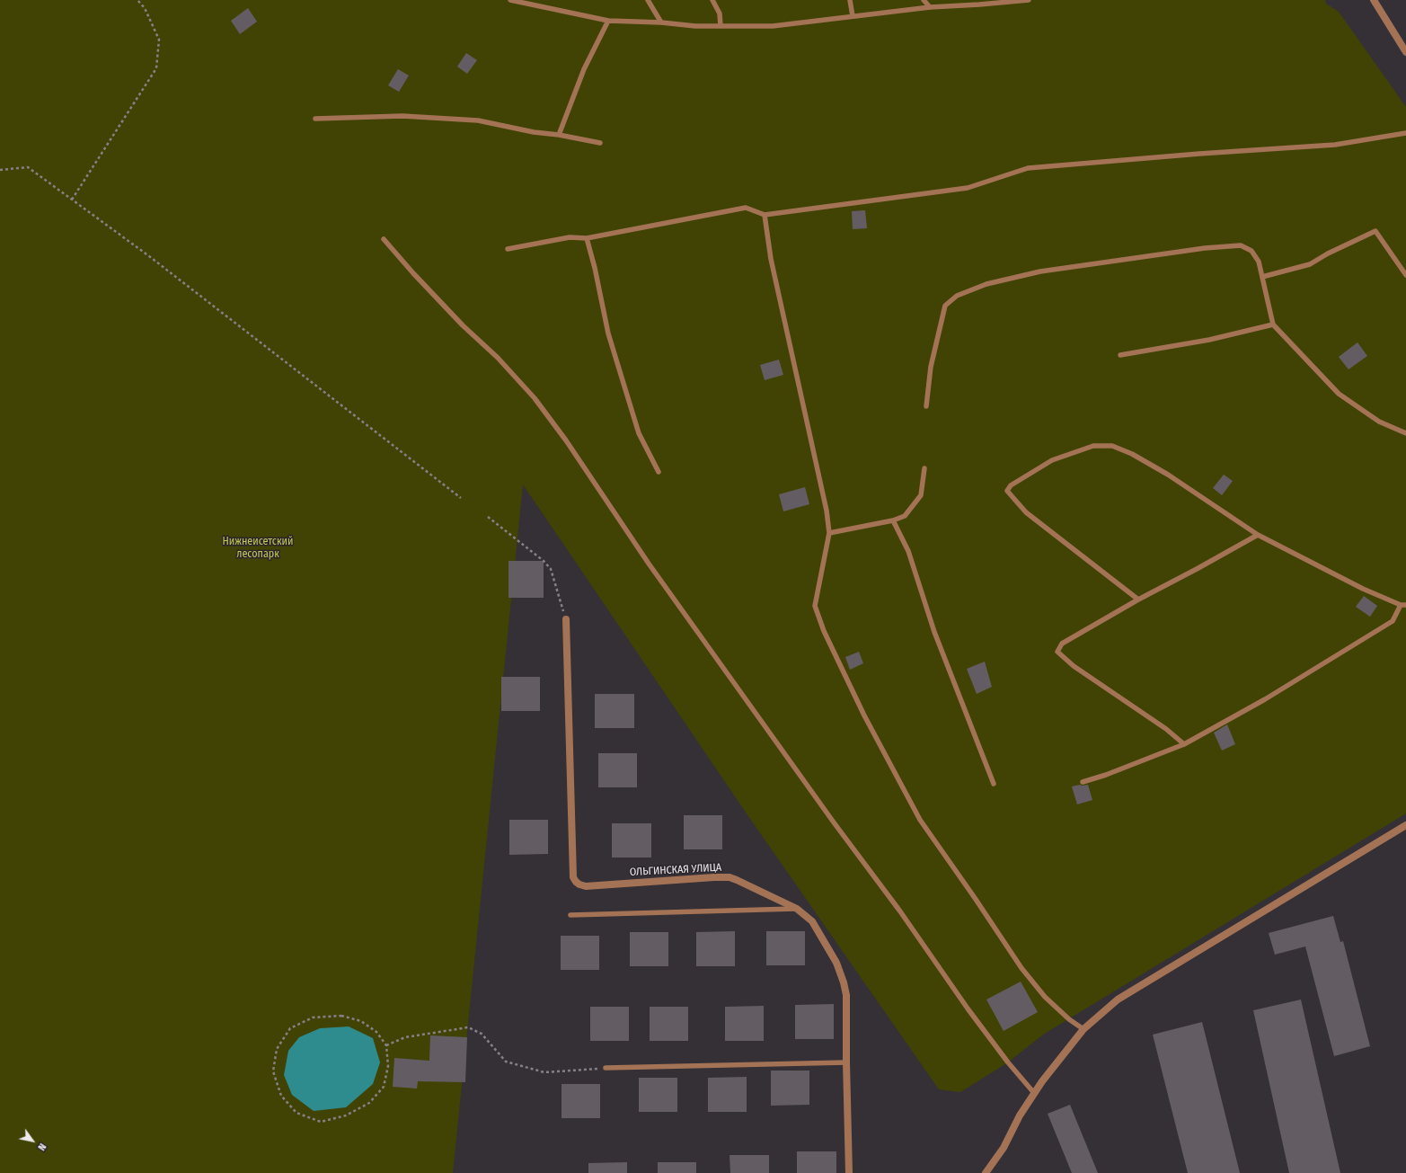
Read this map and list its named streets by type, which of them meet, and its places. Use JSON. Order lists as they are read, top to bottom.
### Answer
{
  "streets": {
    "street": ["ОЛЬГИНСКАЯ УЛИЦА"]
  },
  "parks": ["Нижнеисетский лесопарк"],
  "north": "bottom right"
}
